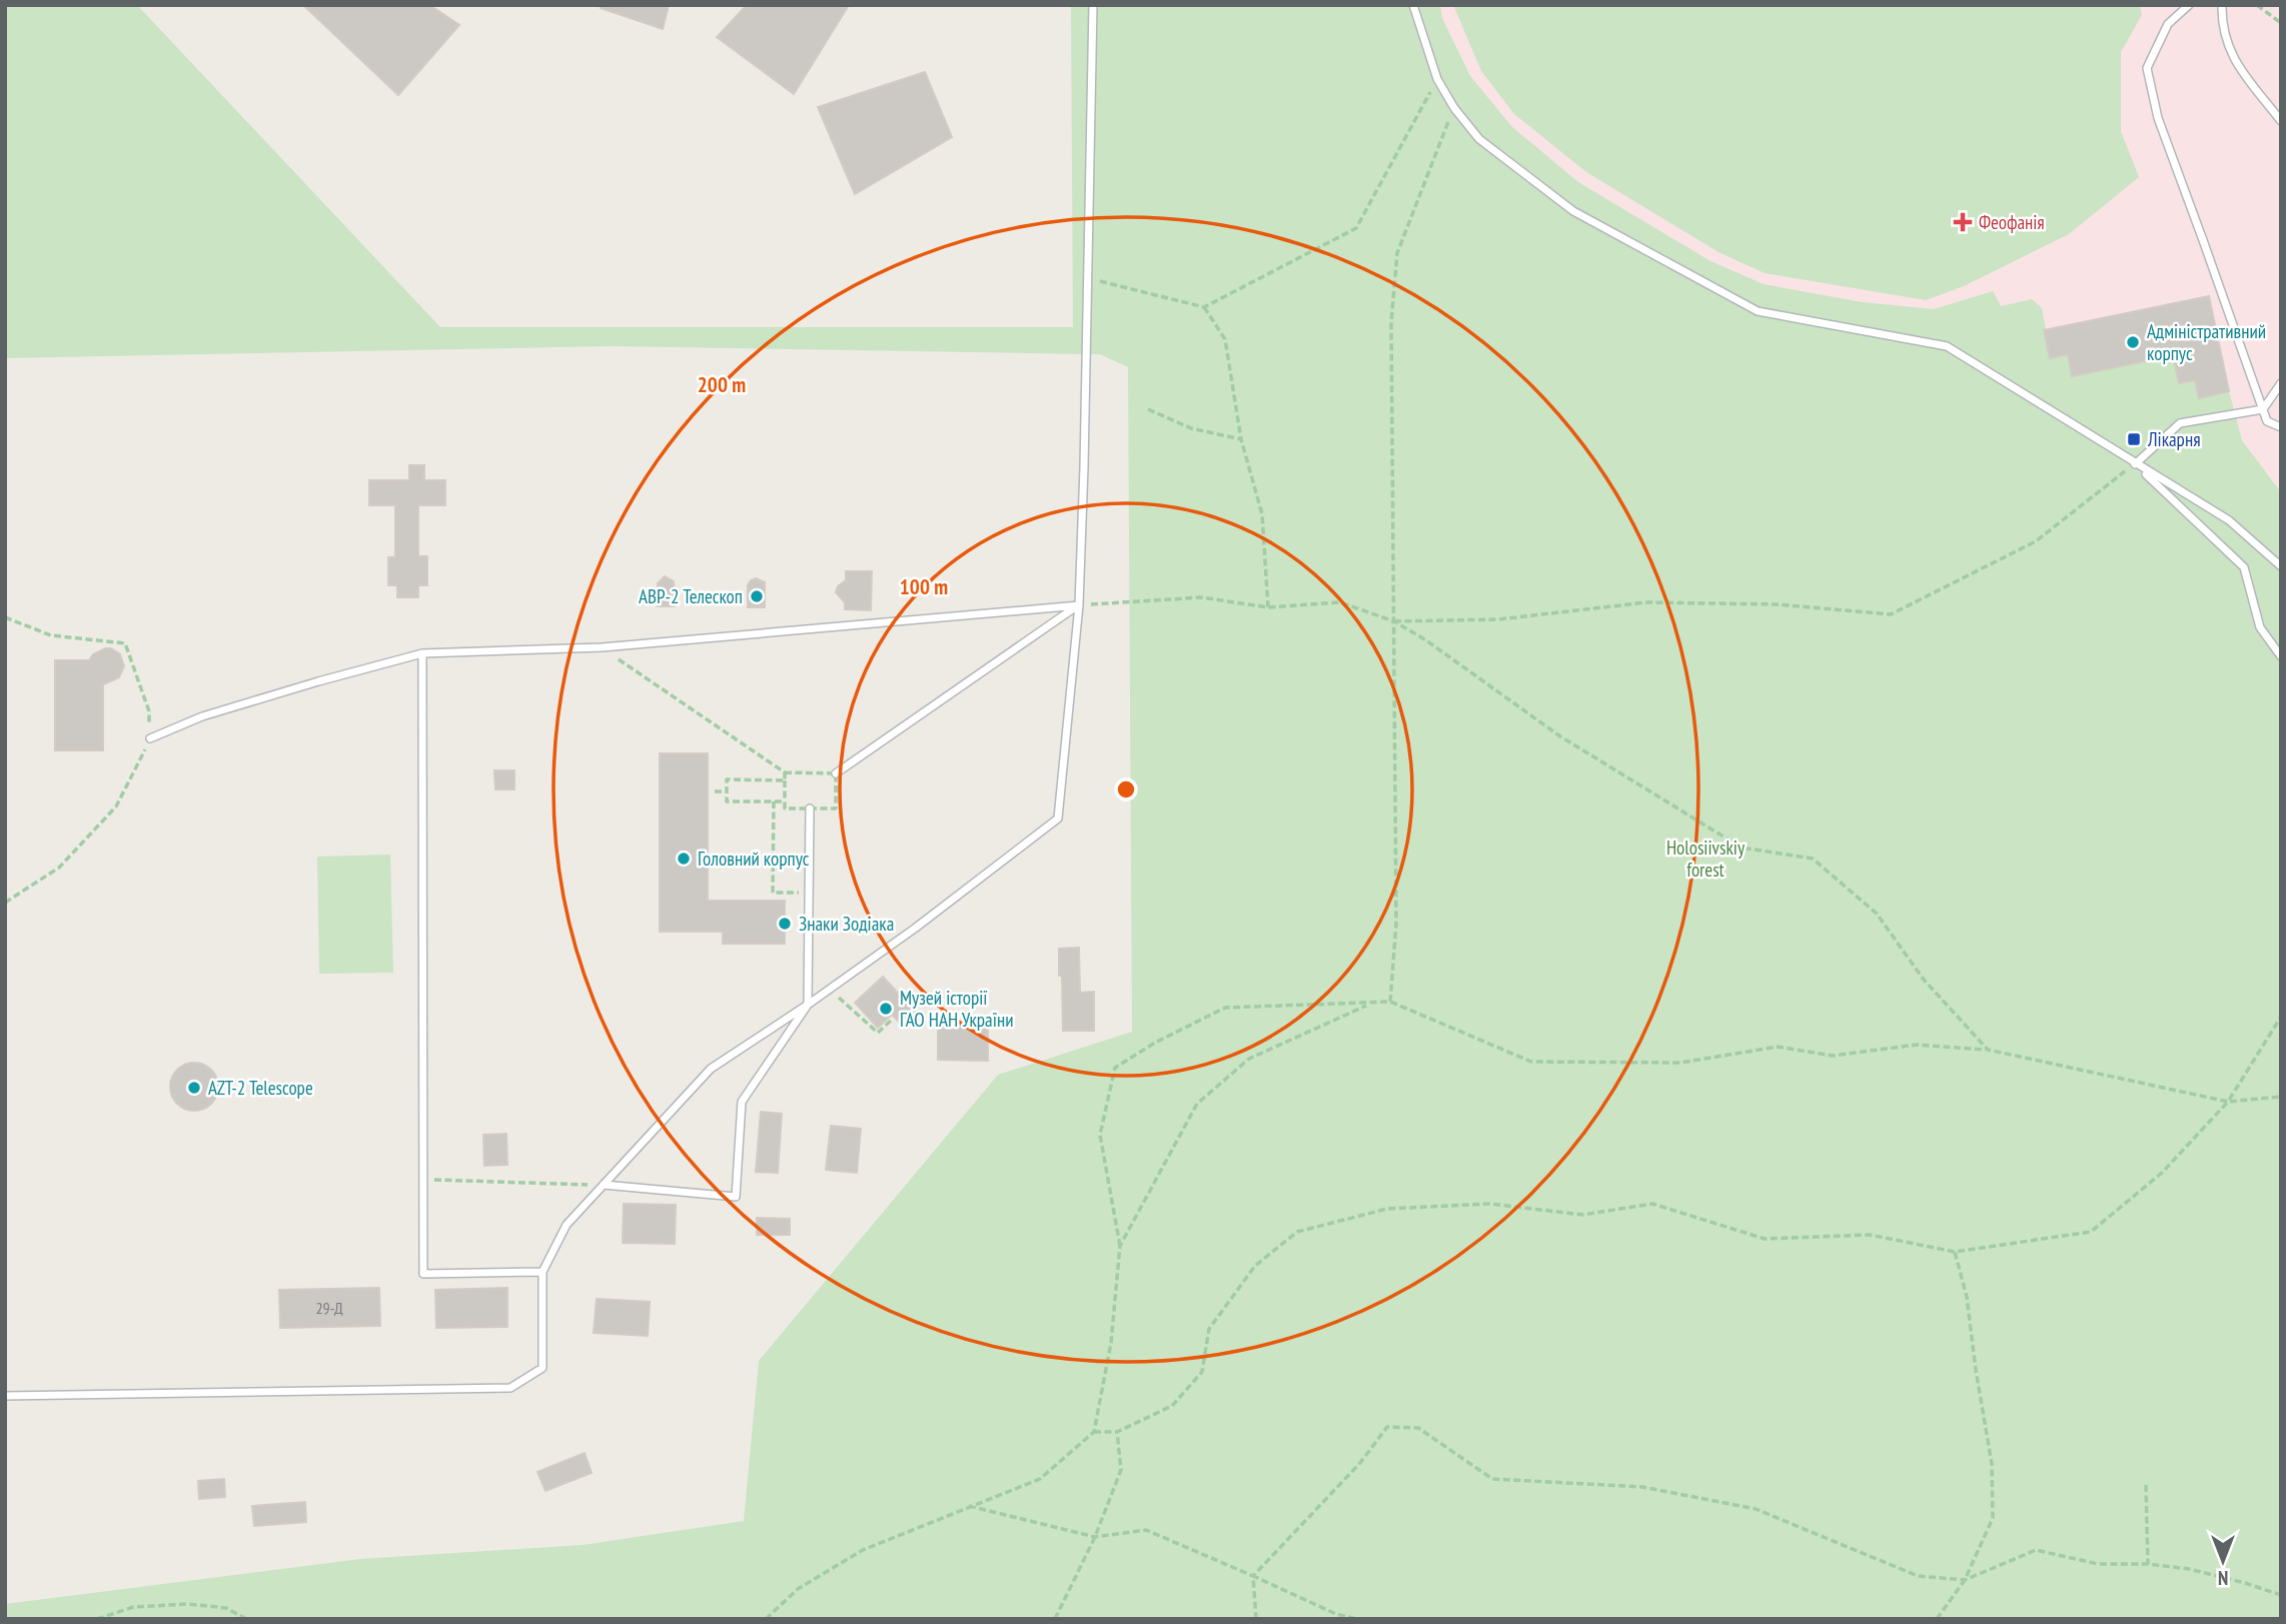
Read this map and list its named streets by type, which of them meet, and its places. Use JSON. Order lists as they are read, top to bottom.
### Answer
{
  "parks": ["Holosiivskiy forest"],
  "places": {
    "health": ["Феофанія"],
    "other": [
      "Адміністративний корпус",
      "АВР-2 Телескоп",
      "Головний корпус",
      "Знаки Зодіака",
      "Музей історії ГАО НАН України",
      "AZT-2 Telescope"
    ],
    "transit": ["Лікарня"]
  },
  "house_numbers": ["29-Д"],
  "north": "bottom",
  "rings": ["200 m", "100 m"]
}
